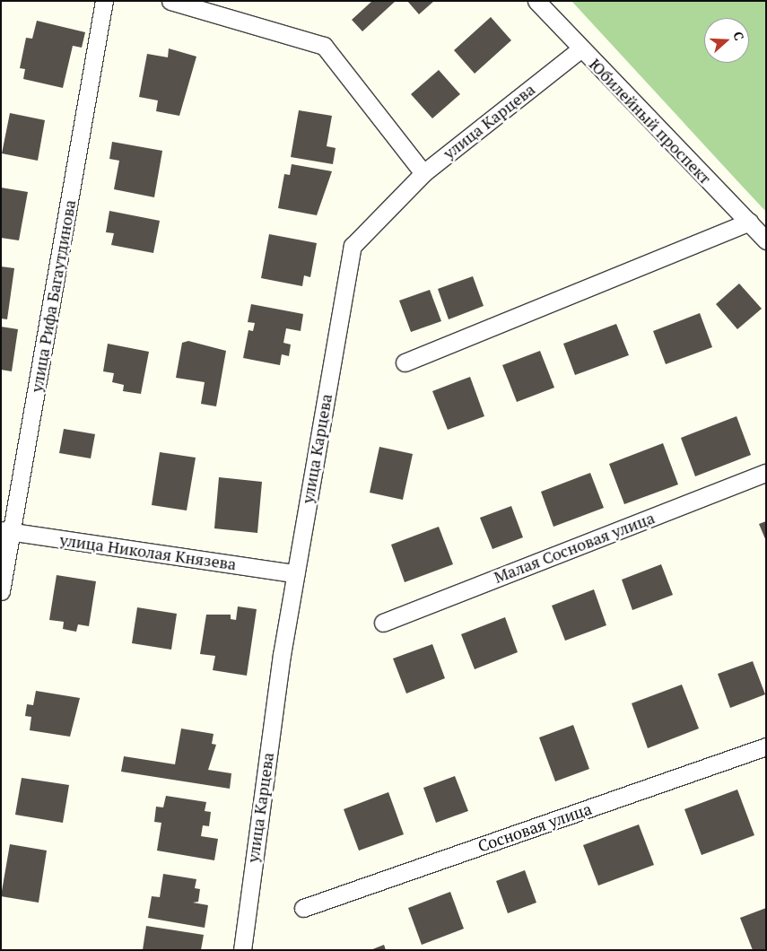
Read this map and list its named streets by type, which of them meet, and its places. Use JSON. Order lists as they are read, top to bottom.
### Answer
{
  "streets": {
    "street": [
      "улица Карцева",
      "Юбилейный проспект",
      "улица Рифа Багаутдинова",
      "Малая Сосновая улица",
      "улица Николая Князева",
      "Сосновая улица"
    ]
  },
  "crossings": [
    ["улица Карцева", "Юбилейный проспект"],
    ["улица Карцева", "улица Николая Князева"],
    ["улица Рифа Багаутдинова", "улица Николая Князева"]
  ],
  "north": "right"
}
